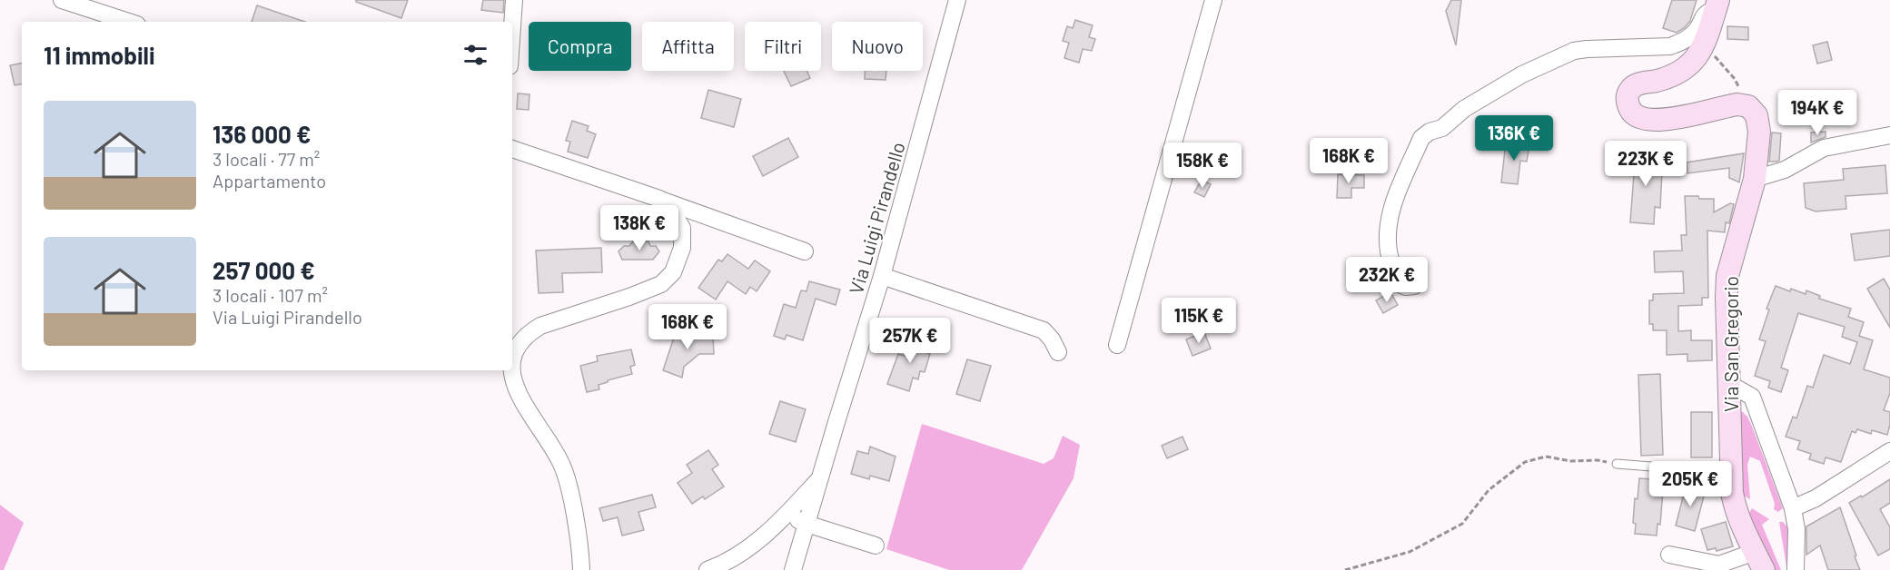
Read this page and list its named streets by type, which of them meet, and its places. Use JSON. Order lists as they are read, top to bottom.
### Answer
{
  "streets": {
    "street": ["Via Luigi Pirandello", "Via San Gregorio"]
  },
  "page": {
    "chip": [
      "Compra",
      "Affitta",
      "Filtri",
      "Nuovo"
    ],
    "heading": "11 immobili",
    "list": [
      {
        "name": "136 000 €",
        "note": "3 locali · 77 m² · Appartamento"
      },
      {
        "name": "257 000 €",
        "note": "3 locali · 107 m² · Via Luigi Pirandello"
      }
    ],
    "price": [
      "194K €",
      "136K €",
      "168K €",
      "223K €",
      "158K €",
      "138K €",
      "232K €",
      "115K €",
      "168K €",
      "257K €",
      "205K €"
    ]
  }
}
